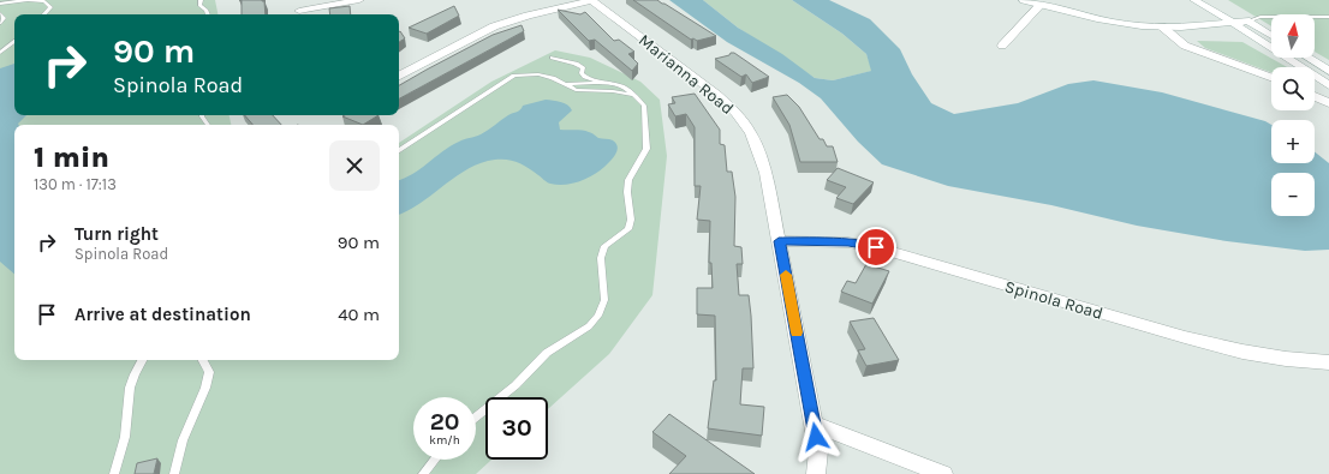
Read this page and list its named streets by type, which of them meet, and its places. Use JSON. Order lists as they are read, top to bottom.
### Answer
{
  "streets": {
    "street": ["Marianna Road", "Spinola Road"]
  },
  "crossings": [
    ["Marianna Road", "Spinola Road"]
  ],
  "north": "top",
  "page": {
    "map_buttons": ["+", "−"],
    "turn": ["90 m", "Spinola Road"],
    "heading": ["1 min", "130 m · 17:13"],
    "list": [
      {
        "name": "Turn right",
        "note": "Spinola Road",
        "value": "90 m"
      },
      {
        "name": "Arrive at destination",
        "value": "40 m"
      }
    ],
    "speed": "20 km/h",
    "limit": "30"
  }
}
